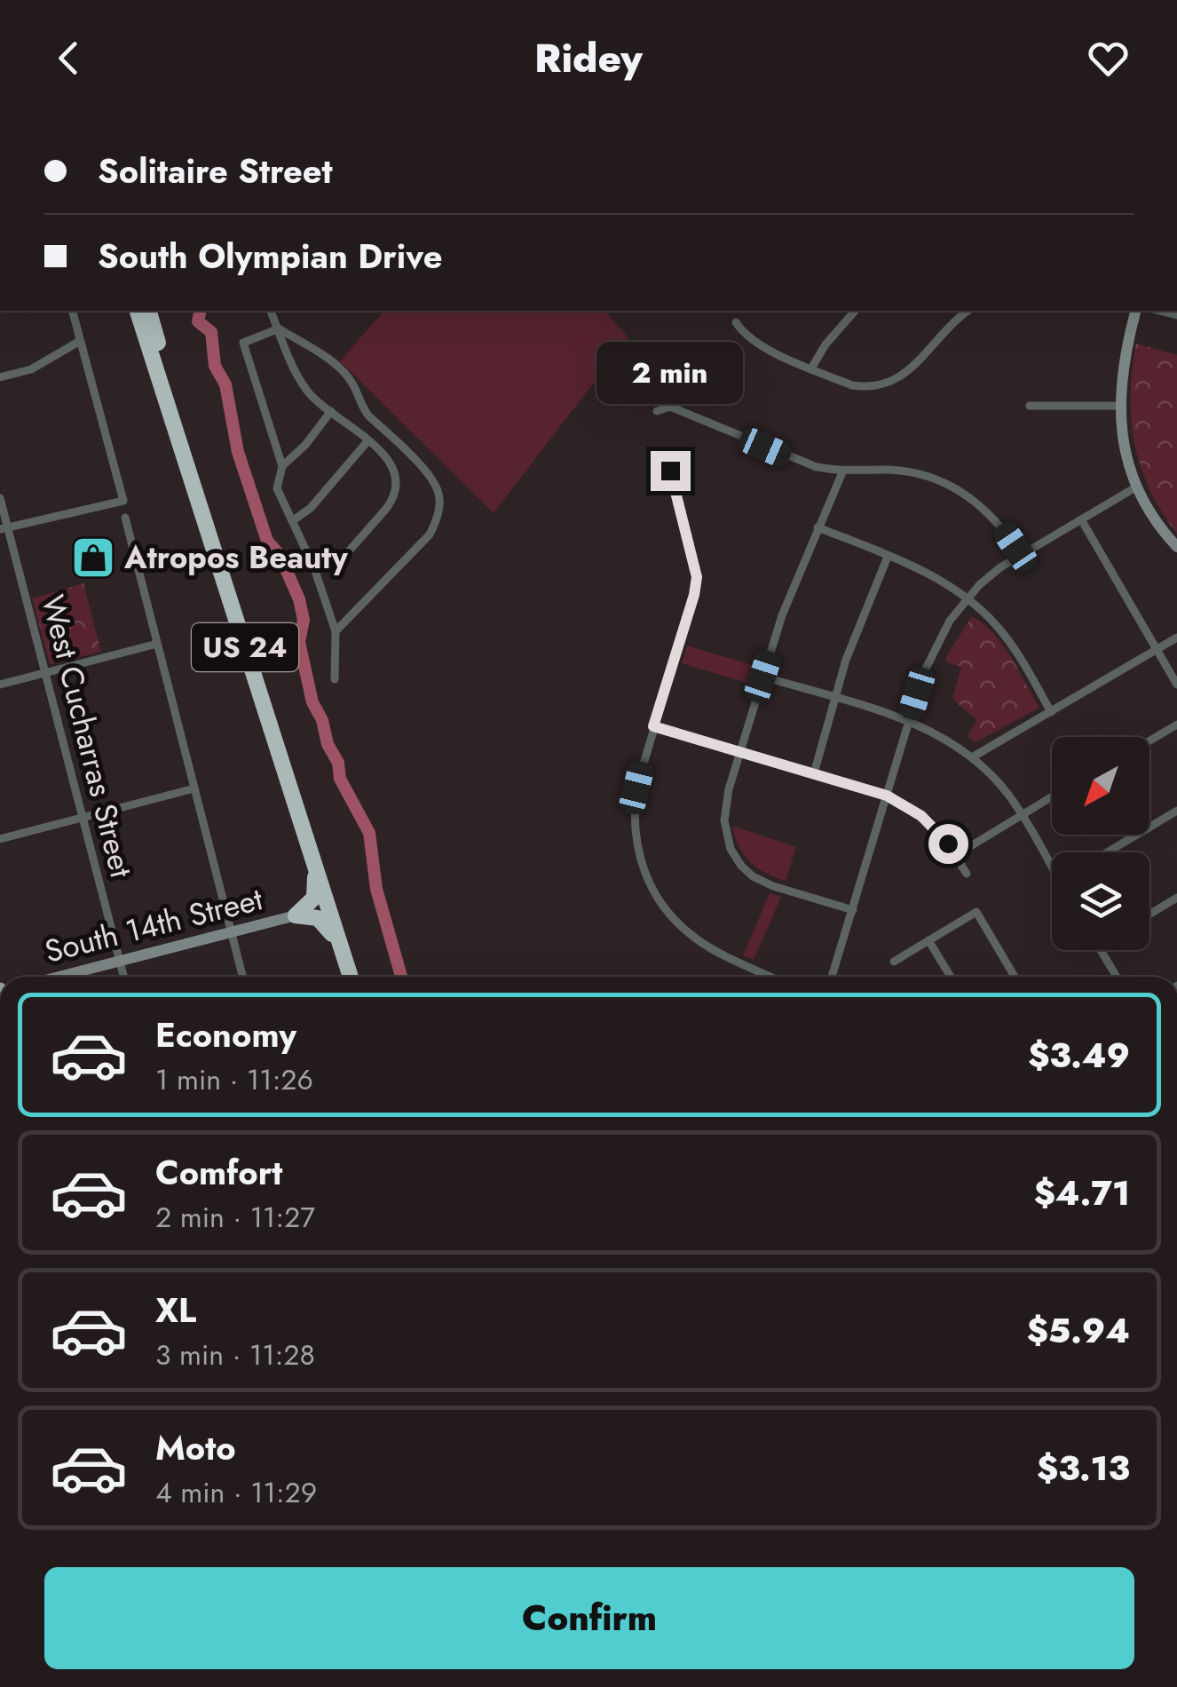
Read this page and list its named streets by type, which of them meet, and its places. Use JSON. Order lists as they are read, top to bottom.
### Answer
{
  "streets": {
    "highway": ["US 24"],
    "street": ["West Cucharras Street", "South 14th Street"]
  },
  "crossings": [
    ["West Cucharras Street", "South 14th Street"]
  ],
  "places": {
    "shop": ["Atropos Beauty"]
  },
  "north": "bottom left",
  "page": {
    "header": "Ridey",
    "banner": ["Solitaire Street", "South Olympian Drive"],
    "bubble": "2 min",
    "list": [
      {
        "name": "Economy",
        "note": "1 min · 11:26",
        "value": "$3.49"
      },
      {
        "name": "Comfort",
        "note": "2 min · 11:27",
        "value": "$4.71"
      },
      {
        "name": "XL",
        "note": "3 min · 11:28",
        "value": "$5.94"
      },
      {
        "name": "Moto",
        "note": "4 min · 11:29",
        "value": "$3.13"
      }
    ],
    "buttons": "Confirm"
  }
}
